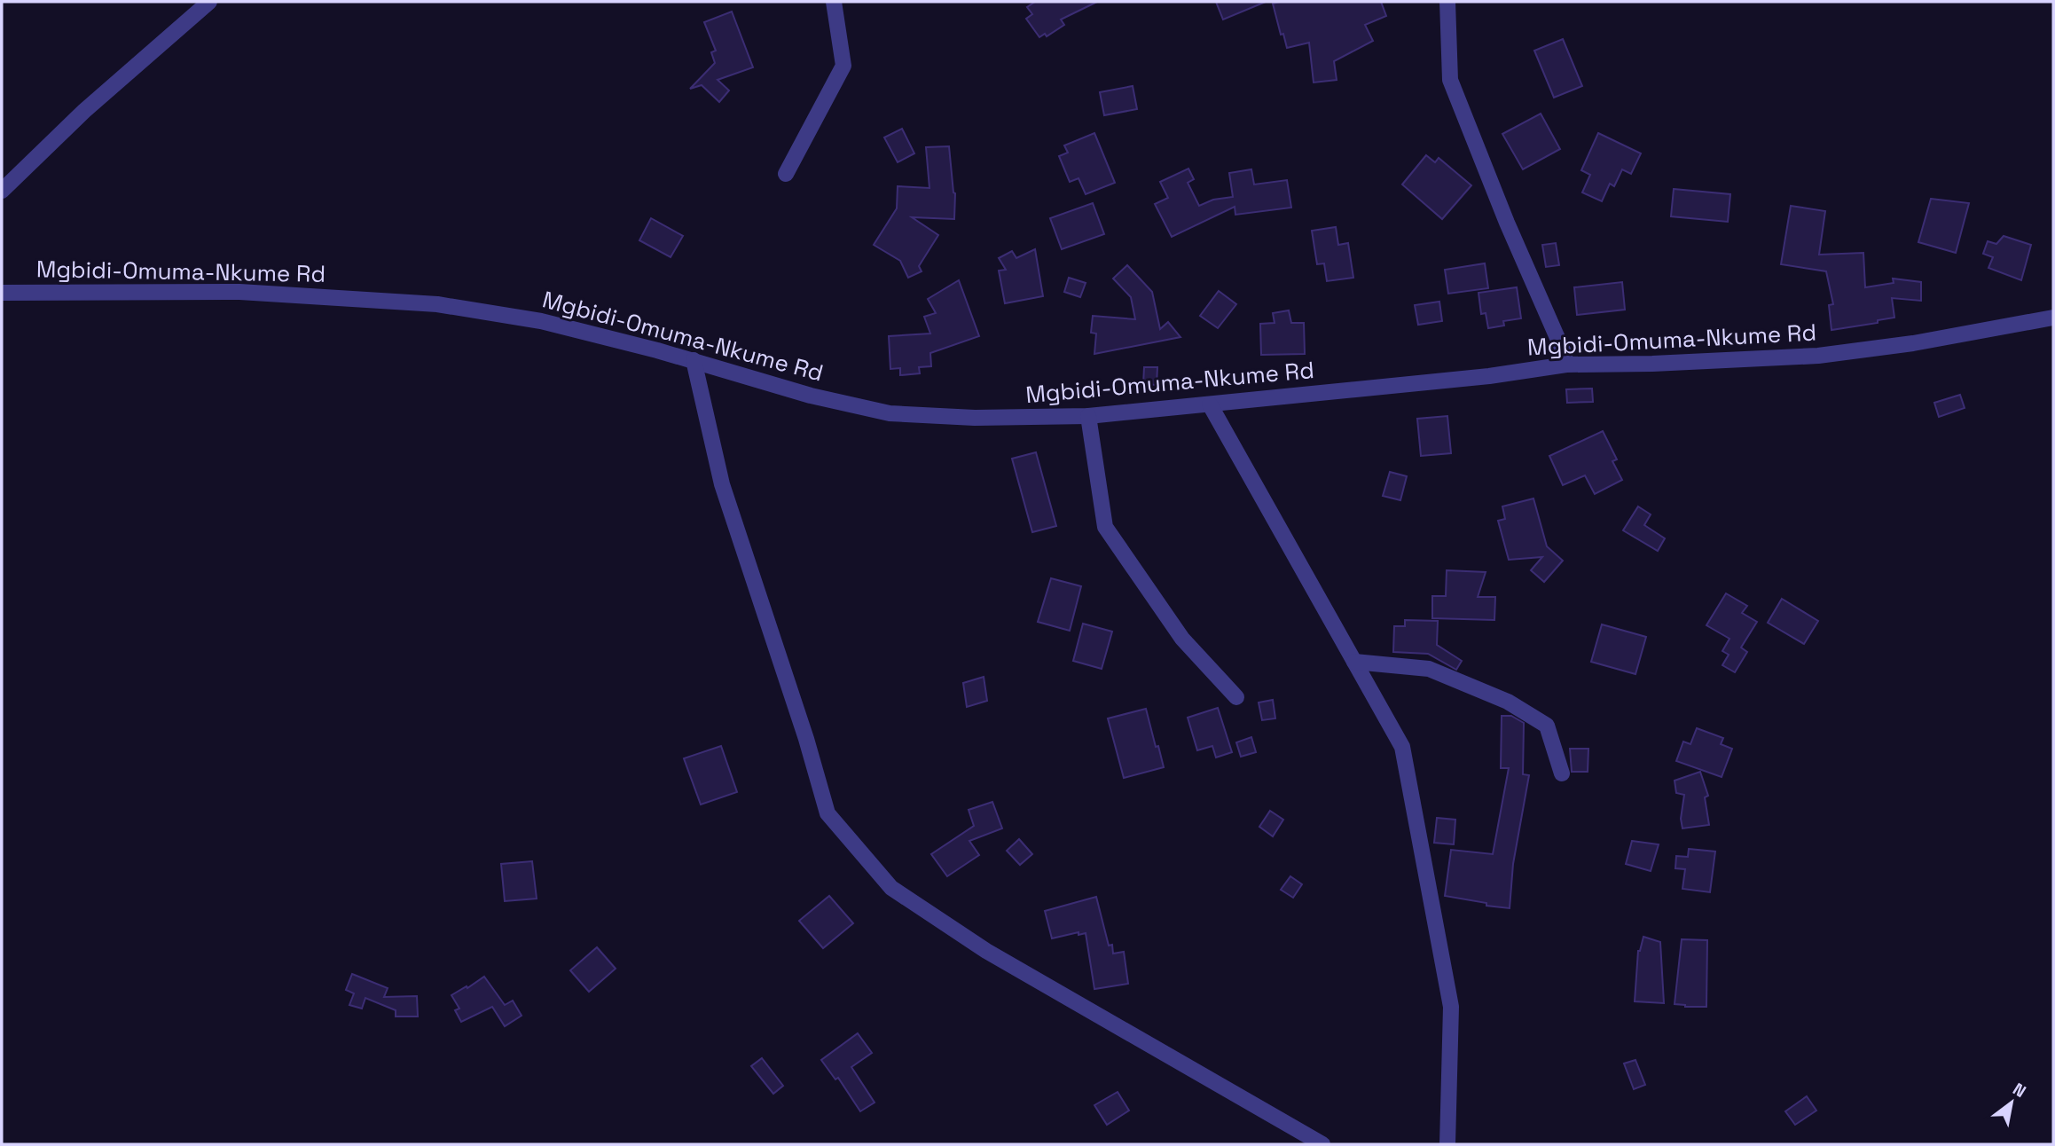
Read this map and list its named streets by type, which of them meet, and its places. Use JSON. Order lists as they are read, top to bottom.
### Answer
{
  "streets": {
    "street": ["Mgbidi-Omuma-Nkume Rd"]
  },
  "north": "top right"
}
